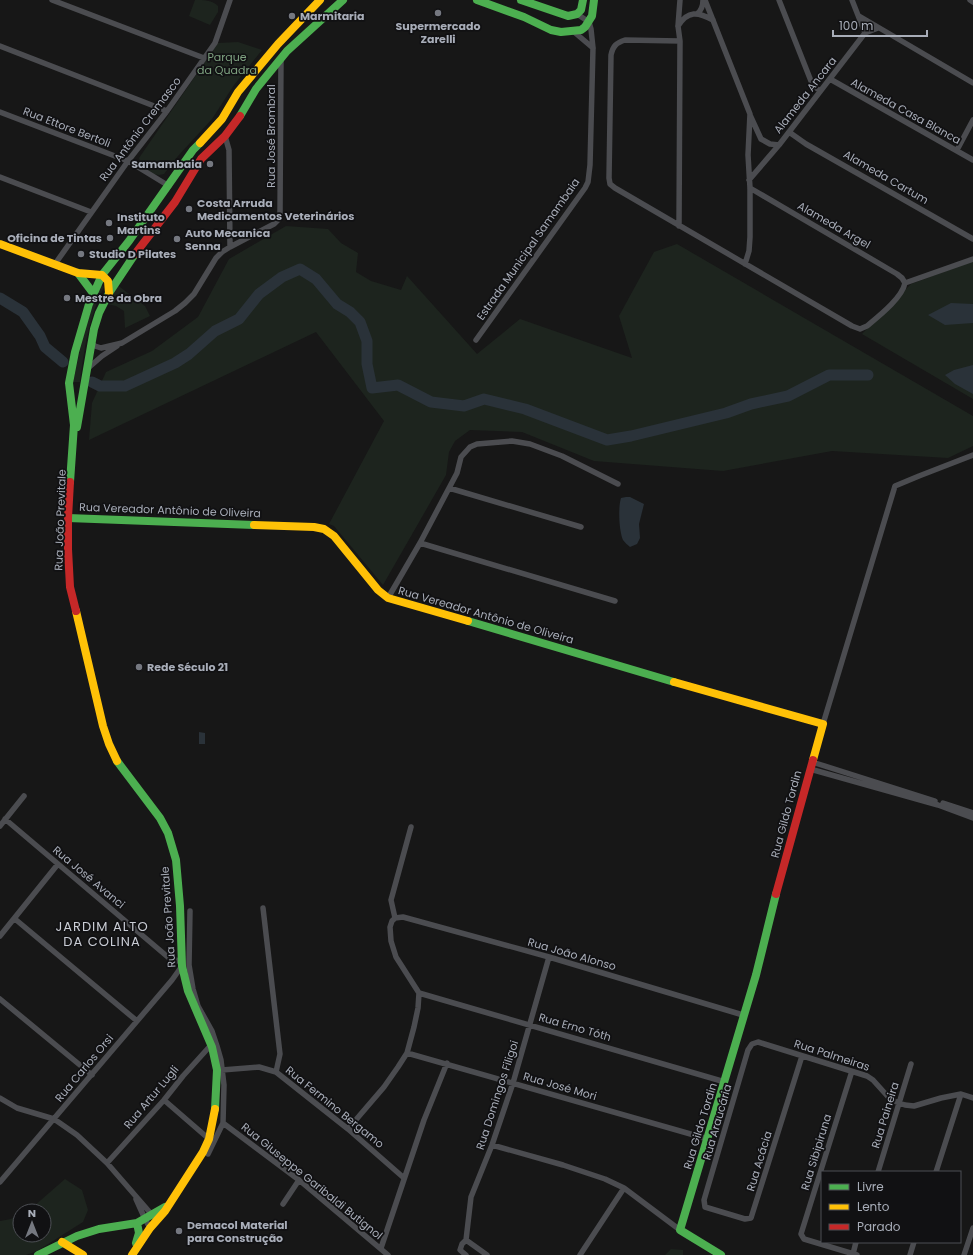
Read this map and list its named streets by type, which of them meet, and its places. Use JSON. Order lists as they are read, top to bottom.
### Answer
{
  "streets": {
    "main road": ["Rua Vereador Antônio de Oliveira", "Rua João Previtale", "Rua Gildo Tordin"],
    "street": [
      "Alameda Ancara",
      "Alameda Casa Blanca",
      "Rua Ettore Bertoli",
      "Rua Antônio Cremasco",
      "Rua José Brombral",
      "Alameda Cartum",
      "Alameda Argel",
      "Estrada Municipal Samambaia",
      "Rua José Avanci",
      "Rua João Alonso",
      "Rua Erno Tóth",
      "Rua Palmeiras",
      "Rua Carlos Orsi",
      "Rua José Mori",
      "Rua Domingos Filigoi",
      "Rua Artur Lugli",
      "Rua Fermino Bergamo",
      "Rua Paineira",
      "Rua Araucária",
      "Rua Sibipiruna",
      "Rua Acácia",
      "Rua Giuseppe Garibaldi Butignol"
    ]
  },
  "crossings": [
    ["Alameda Ancara", "Alameda Casa Blanca"],
    ["Alameda Ancara", "Alameda Cartum"],
    ["Rua Ettore Bertoli", "Rua Antônio Cremasco"],
    ["Rua Ettore Bertoli", "Rua João Previtale"],
    ["Rua José Brombral", "Rua João Previtale"],
    ["Rua Vereador Antônio de Oliveira", "Rua João Previtale"],
    ["Rua Vereador Antônio de Oliveira", "Rua Gildo Tordin"],
    ["Rua João Previtale", "Rua José Avanci"],
    ["Rua João Previtale", "Rua Carlos Orsi"],
    ["Rua João Previtale", "Rua Artur Lugli"],
    ["Rua João Previtale", "Rua Fermino Bergamo"],
    ["Rua João Previtale", "Rua Giuseppe Garibaldi Butignol"],
    ["Rua Gildo Tordin", "Rua João Alonso"],
    ["Rua Gildo Tordin", "Rua Erno Tóth"],
    ["Rua Gildo Tordin", "Rua José Mori"],
    ["Rua José Avanci", "Rua Carlos Orsi"],
    ["Rua João Alonso", "Rua Domingos Filigoi"],
    ["Rua Erno Tóth", "Rua Domingos Filigoi"],
    ["Rua Palmeiras", "Rua Paineira"],
    ["Rua Palmeiras", "Rua Araucária"],
    ["Rua Palmeiras", "Rua Sibipiruna"],
    ["Rua Palmeiras", "Rua Acácia"],
    ["Rua José Mori", "Rua Domingos Filigoi"],
    ["Rua Araucária", "Rua Acácia"]
  ],
  "districts": ["JARDIM ALTO DA COLINA"],
  "parks": ["Parque da Quadra"],
  "places": [
    "Supermercado Zarelli",
    "Marmitaria",
    "Samambaia",
    "Costa Arruda Medicamentos Veterinários",
    "Instituto Martins",
    "Oficina de Tintas",
    "Auto Mecanica Senna",
    "Studio D Pilates",
    "Mestre da Obra",
    "Rede Século 21",
    "Demacol Material para Construção"
  ],
  "legend": ["Livre", "Lento", "Parado"],
  "scale_bar": "100 m",
  "north": "top"
}
